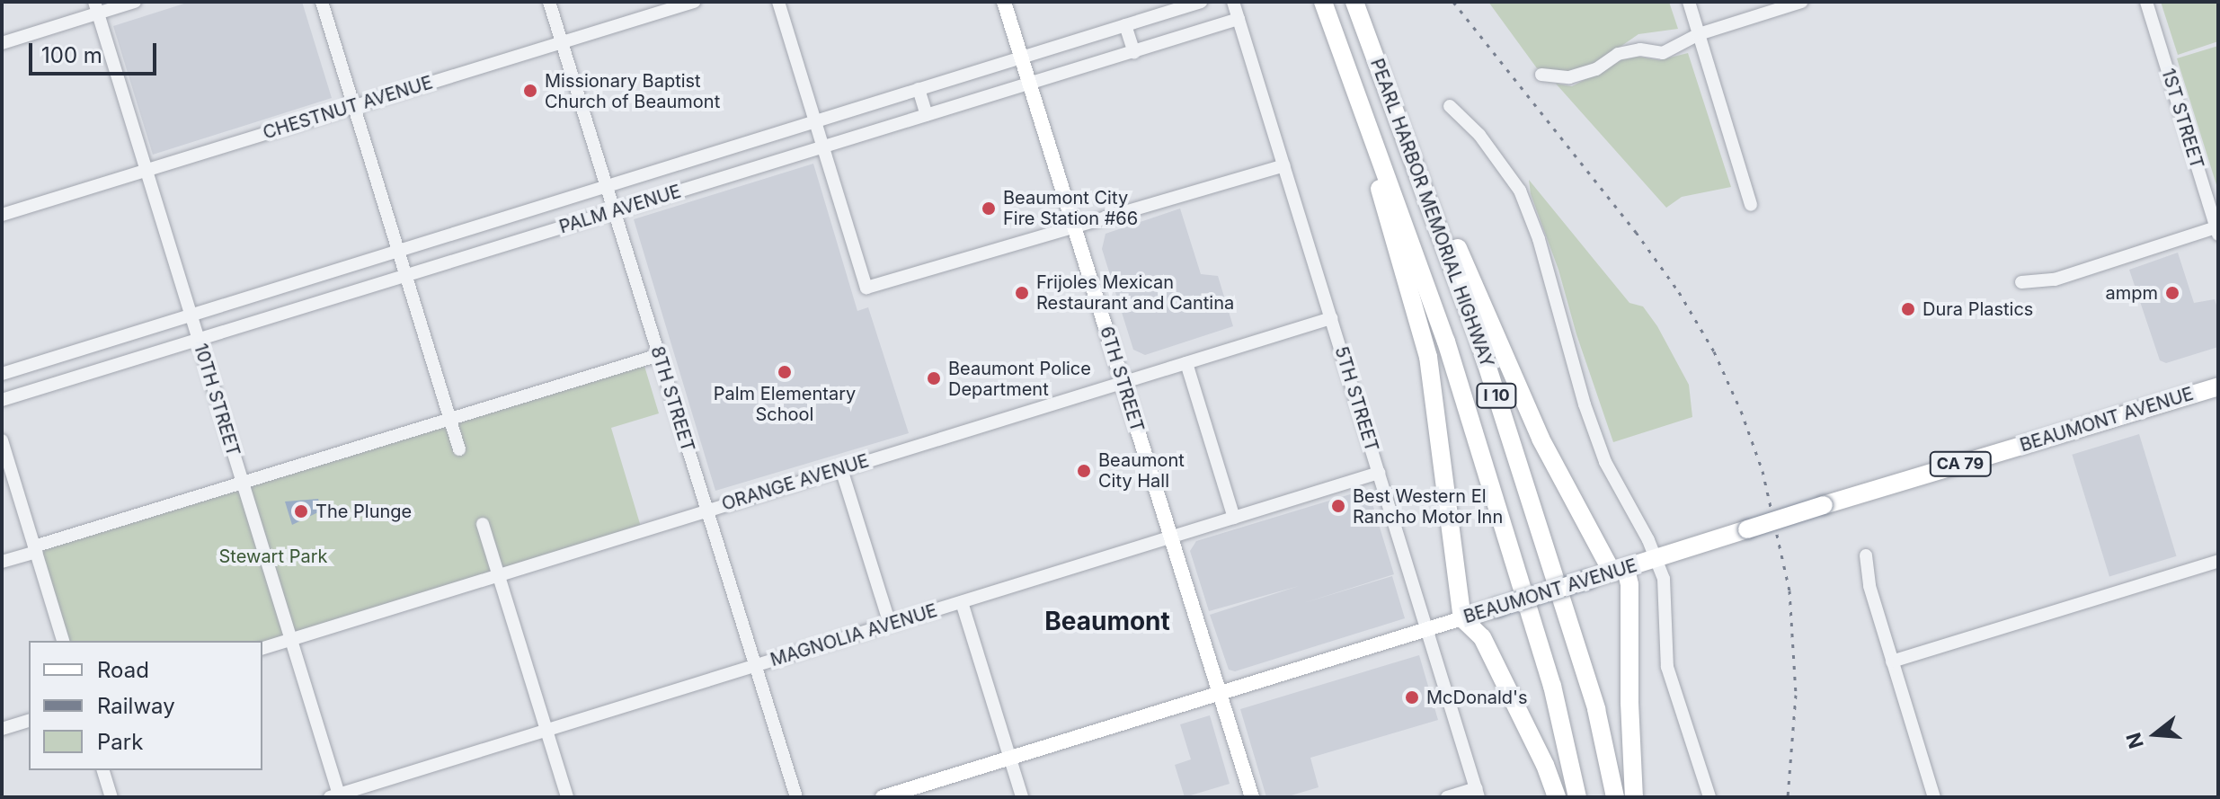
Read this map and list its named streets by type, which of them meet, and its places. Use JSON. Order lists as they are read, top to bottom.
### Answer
{
  "streets": {
    "highway": [
      "PEARL HARBOR MEMORIAL HIGHWAY",
      "I 10",
      "BEAUMONT AVENUE",
      "CA 79"
    ],
    "main road": ["6TH STREET"],
    "street": [
      "CHESTNUT AVENUE",
      "1ST STREET",
      "PALM AVENUE",
      "8TH STREET",
      "5TH STREET",
      "10TH STREET",
      "ORANGE AVENUE",
      "MAGNOLIA AVENUE"
    ]
  },
  "crossings": [
    ["CHESTNUT AVENUE", "8TH STREET"],
    ["CHESTNUT AVENUE", "10TH STREET"],
    ["PALM AVENUE", "6TH STREET"],
    ["PALM AVENUE", "8TH STREET"],
    ["PALM AVENUE", "5TH STREET"],
    ["PALM AVENUE", "10TH STREET"],
    ["6TH STREET", "BEAUMONT AVENUE"],
    ["6TH STREET", "ORANGE AVENUE"],
    ["6TH STREET", "MAGNOLIA AVENUE"],
    ["8TH STREET", "ORANGE AVENUE"],
    ["8TH STREET", "MAGNOLIA AVENUE"],
    ["5TH STREET", "BEAUMONT AVENUE"],
    ["5TH STREET", "ORANGE AVENUE"],
    ["5TH STREET", "MAGNOLIA AVENUE"],
    ["10TH STREET", "ORANGE AVENUE"],
    ["10TH STREET", "MAGNOLIA AVENUE"]
  ],
  "districts": ["Beaumont"],
  "parks": ["Stewart Park"],
  "places": [
    "Missionary Baptist Church of Beaumont",
    "Beaumont City Fire Station #66",
    "Frijoles Mexican Restaurant and Cantina",
    "ampm",
    "Dura Plastics",
    "Palm Elementary School",
    "Beaumont Police Department",
    "Beaumont City Hall",
    "Best Western El Rancho Motor Inn",
    "The Plunge",
    "McDonald's"
  ],
  "legend": ["Road", "Railway", "Park"],
  "scale_bar": "100 m",
  "north": "left"
}
